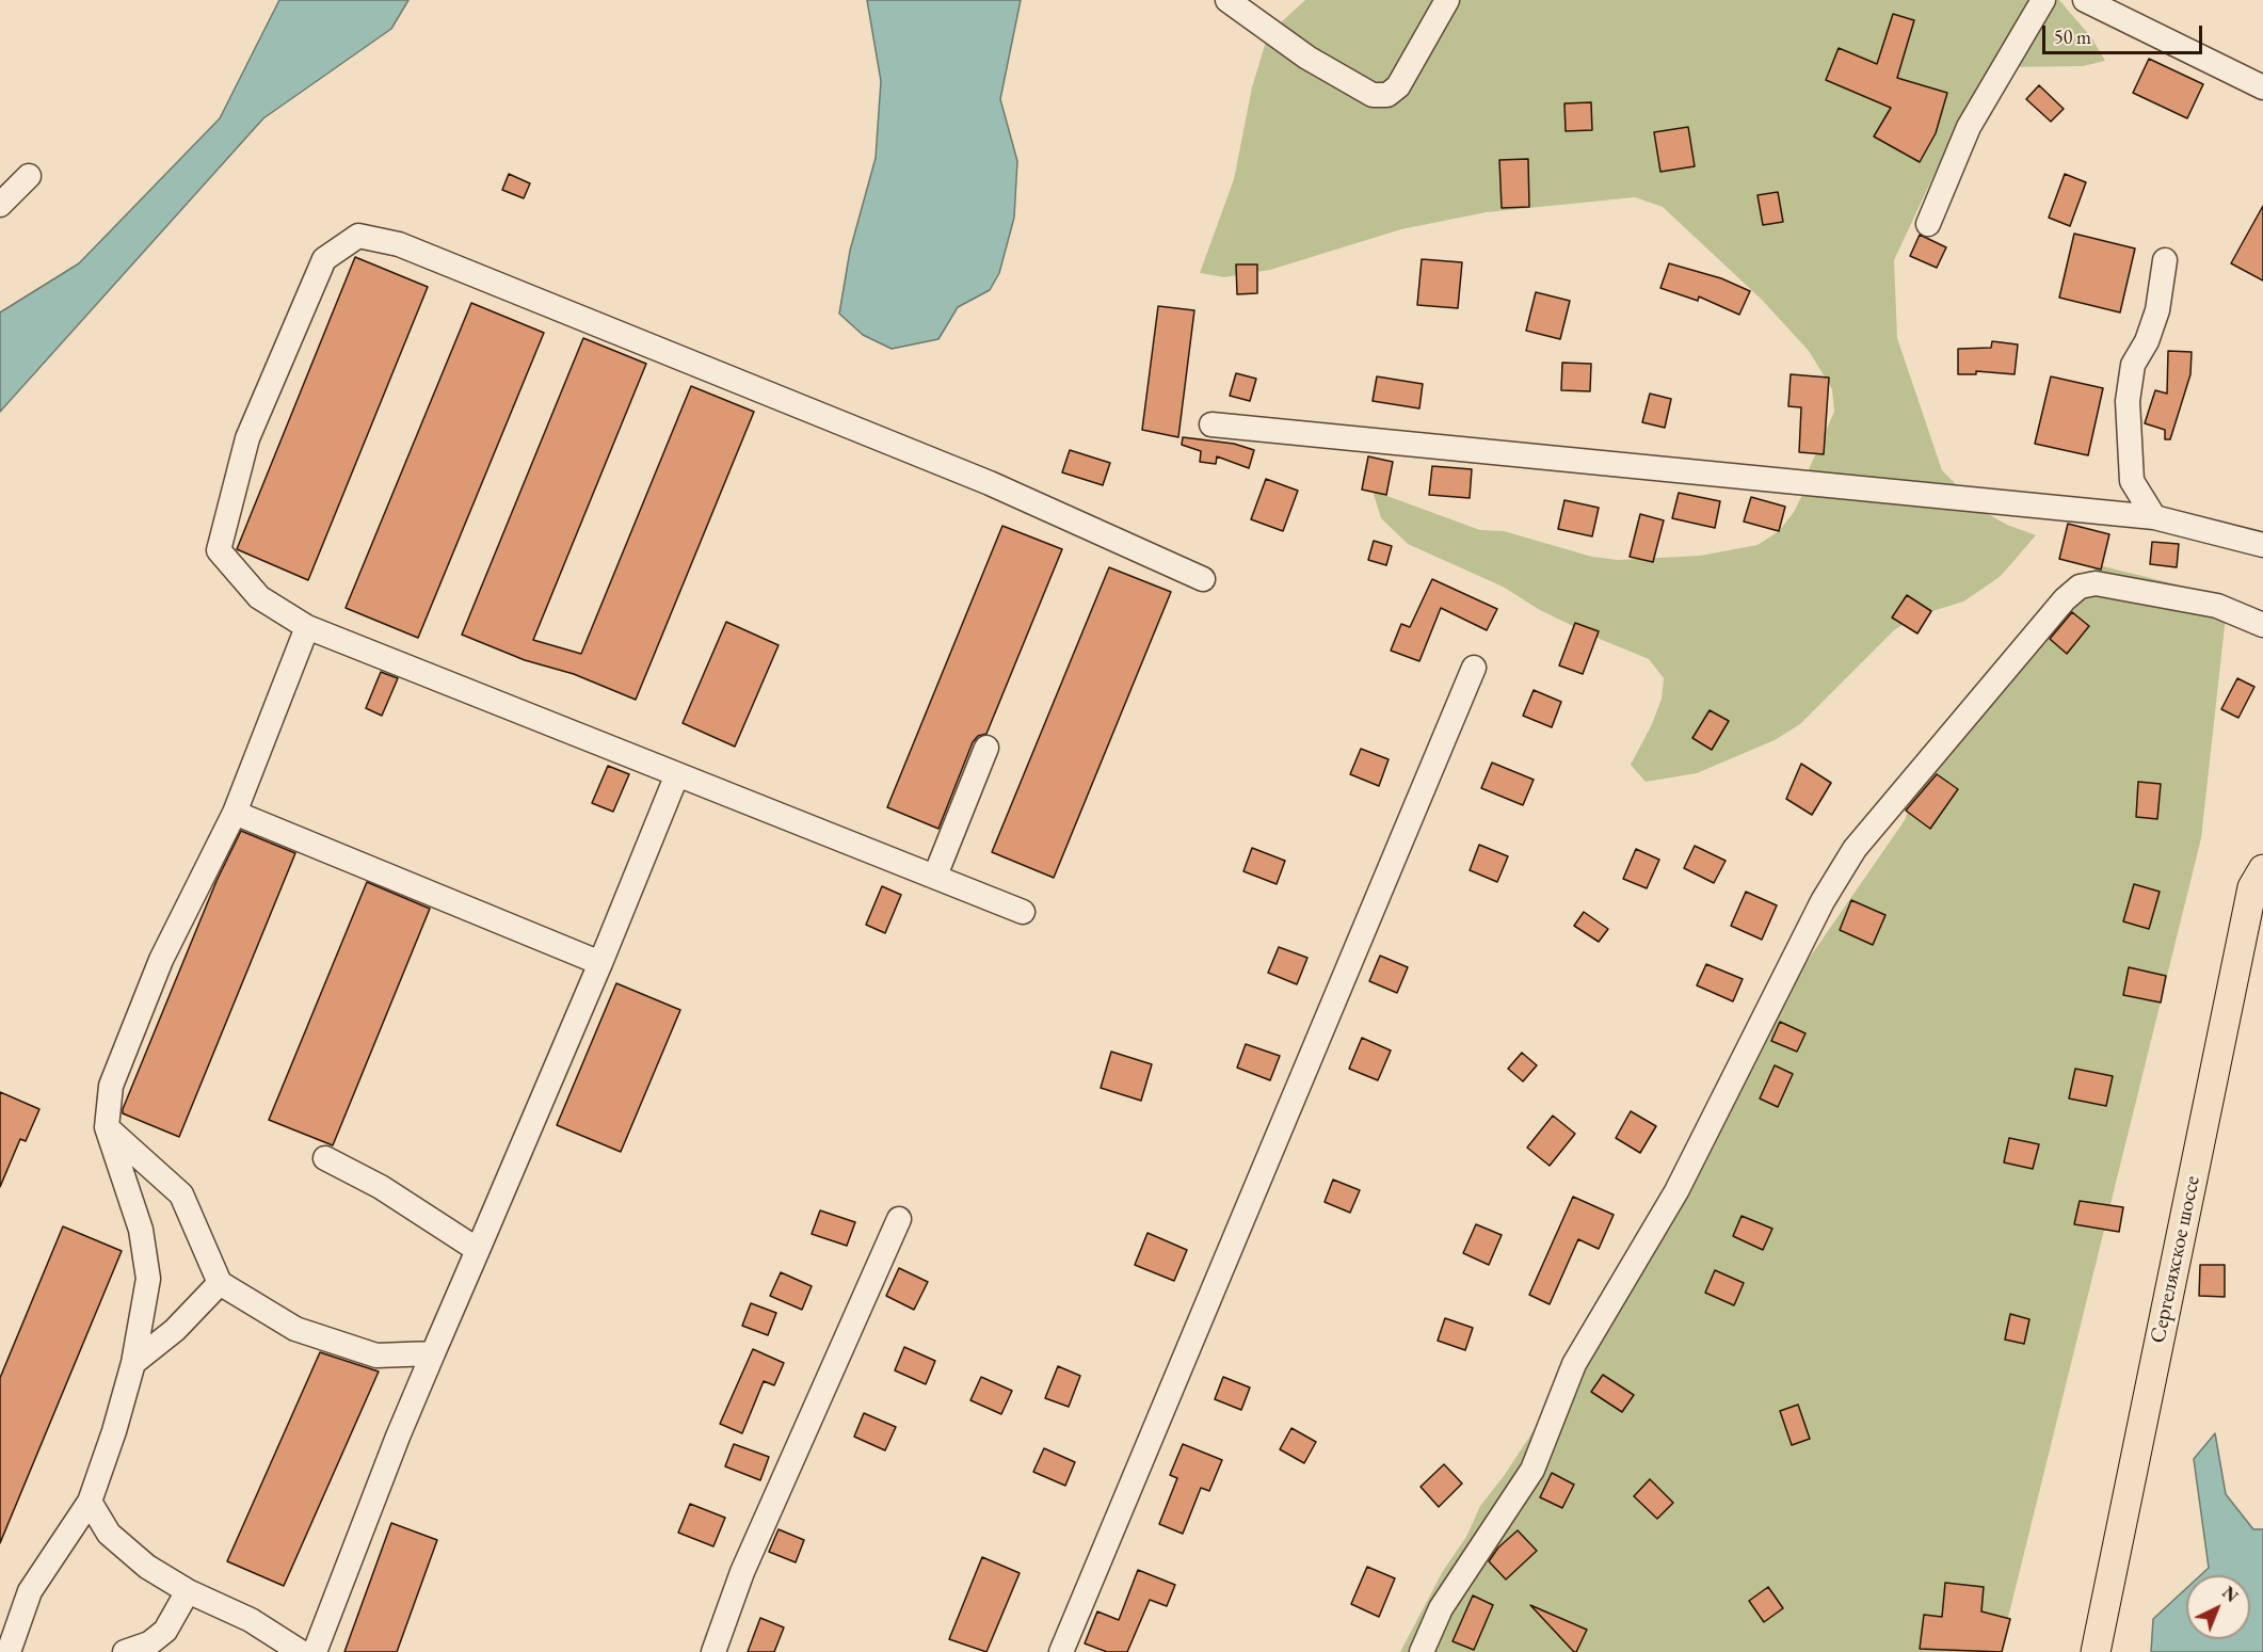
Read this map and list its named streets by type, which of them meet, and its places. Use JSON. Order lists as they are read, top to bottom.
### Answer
{
  "streets": {
    "main road": ["Сергеляхское шоссе"]
  },
  "scale_bar": "50 m",
  "north": "top right"
}
